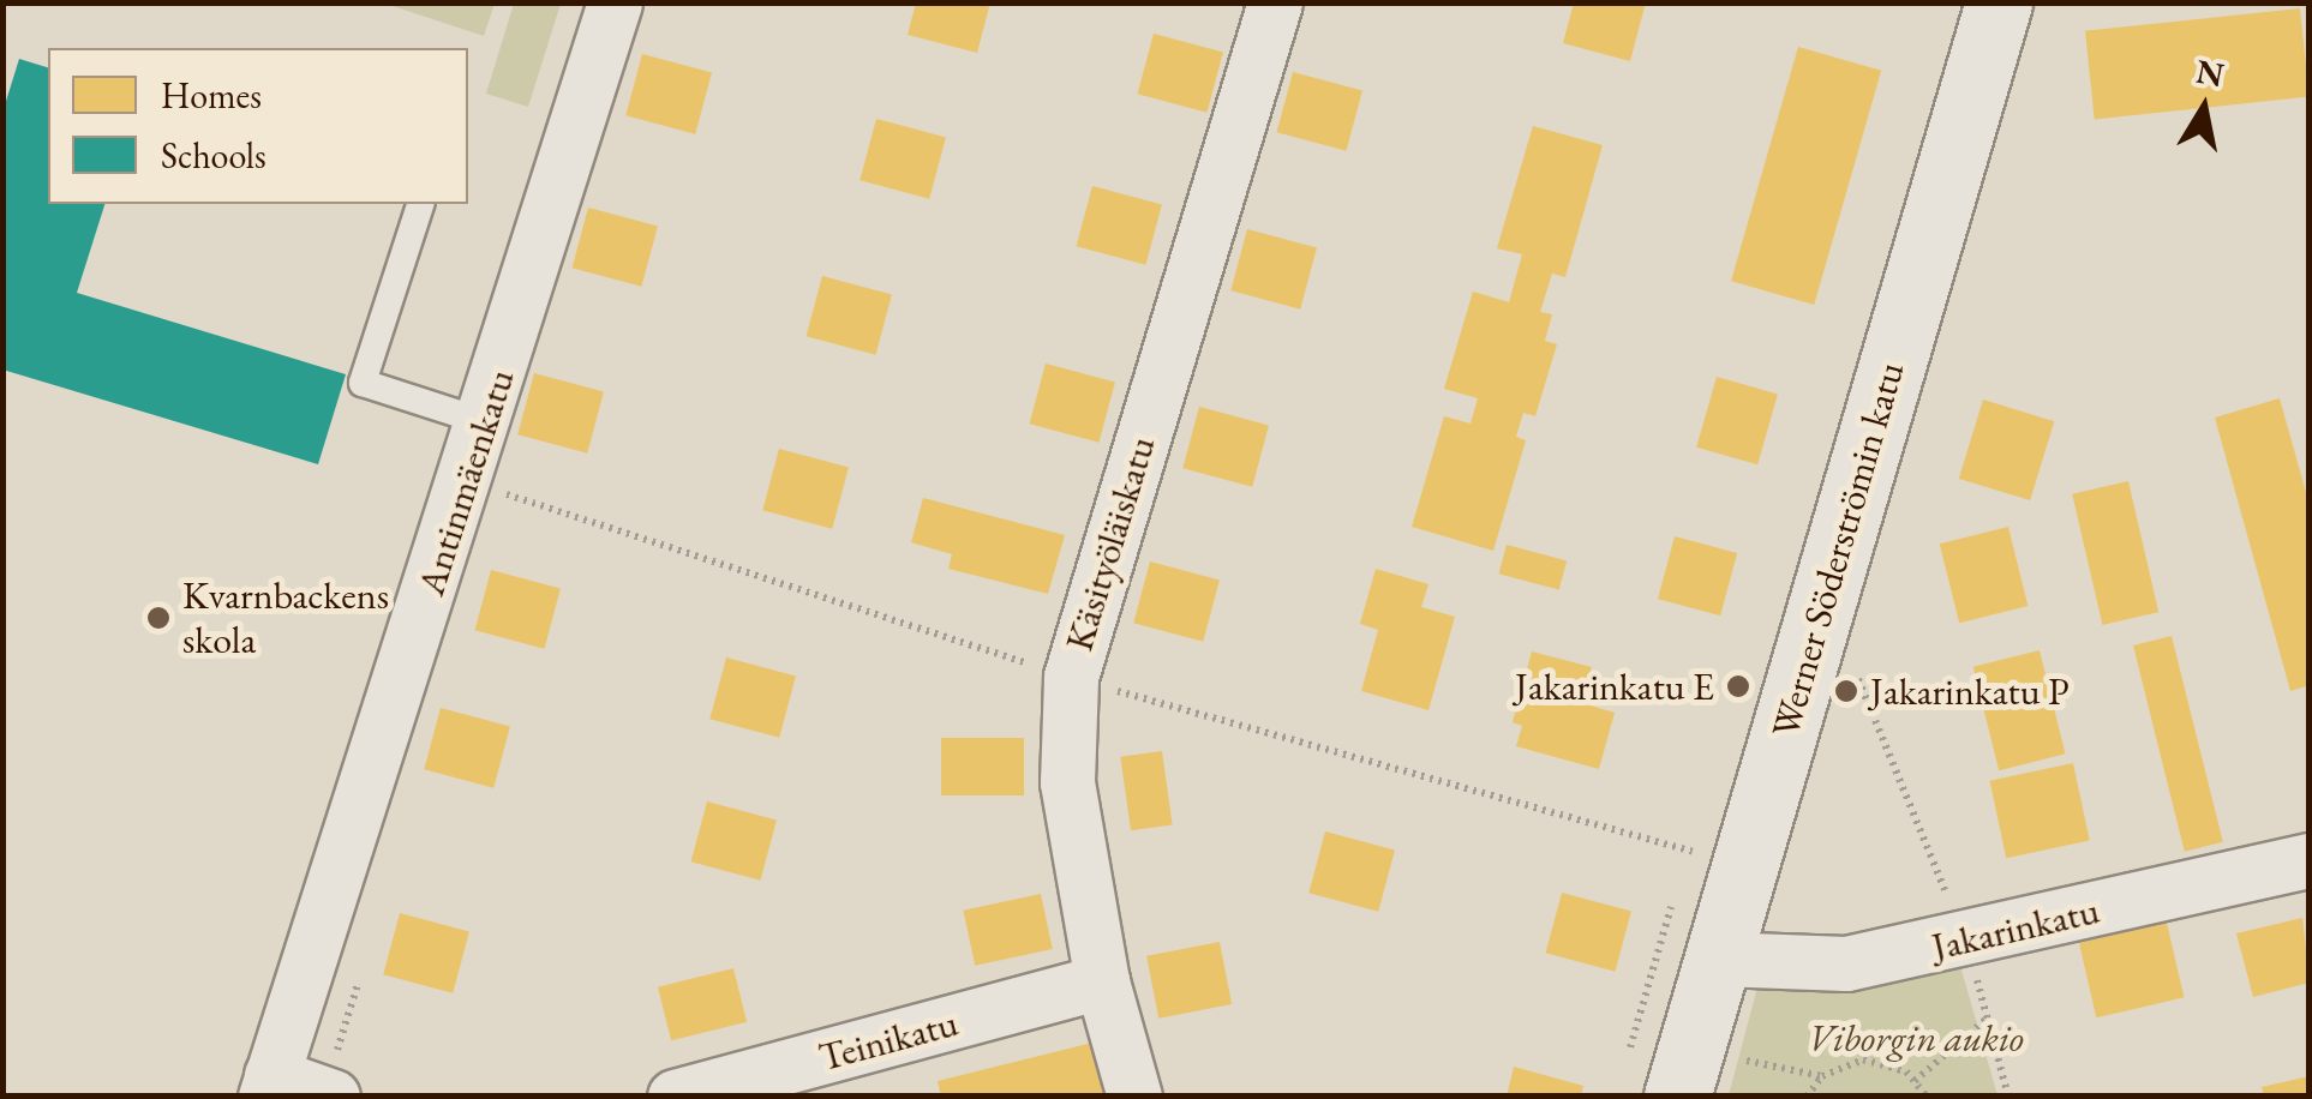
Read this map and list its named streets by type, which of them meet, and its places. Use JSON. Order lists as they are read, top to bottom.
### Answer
{
  "streets": {
    "street": [
      "Antinmäenkatu",
      "Käsityöläiskatu",
      "Werner Söderströmin katu",
      "Jakarinkatu",
      "Teinikatu"
    ]
  },
  "crossings": [
    ["Käsityöläiskatu", "Teinikatu"],
    ["Werner Söderströmin katu", "Jakarinkatu"]
  ],
  "parks": ["Viborgin aukio"],
  "places": ["Kvarnbackens skola", "Jakarinkatu E", "Jakarinkatu P"],
  "legend": ["Homes", "Schools"],
  "north": "top"
}
